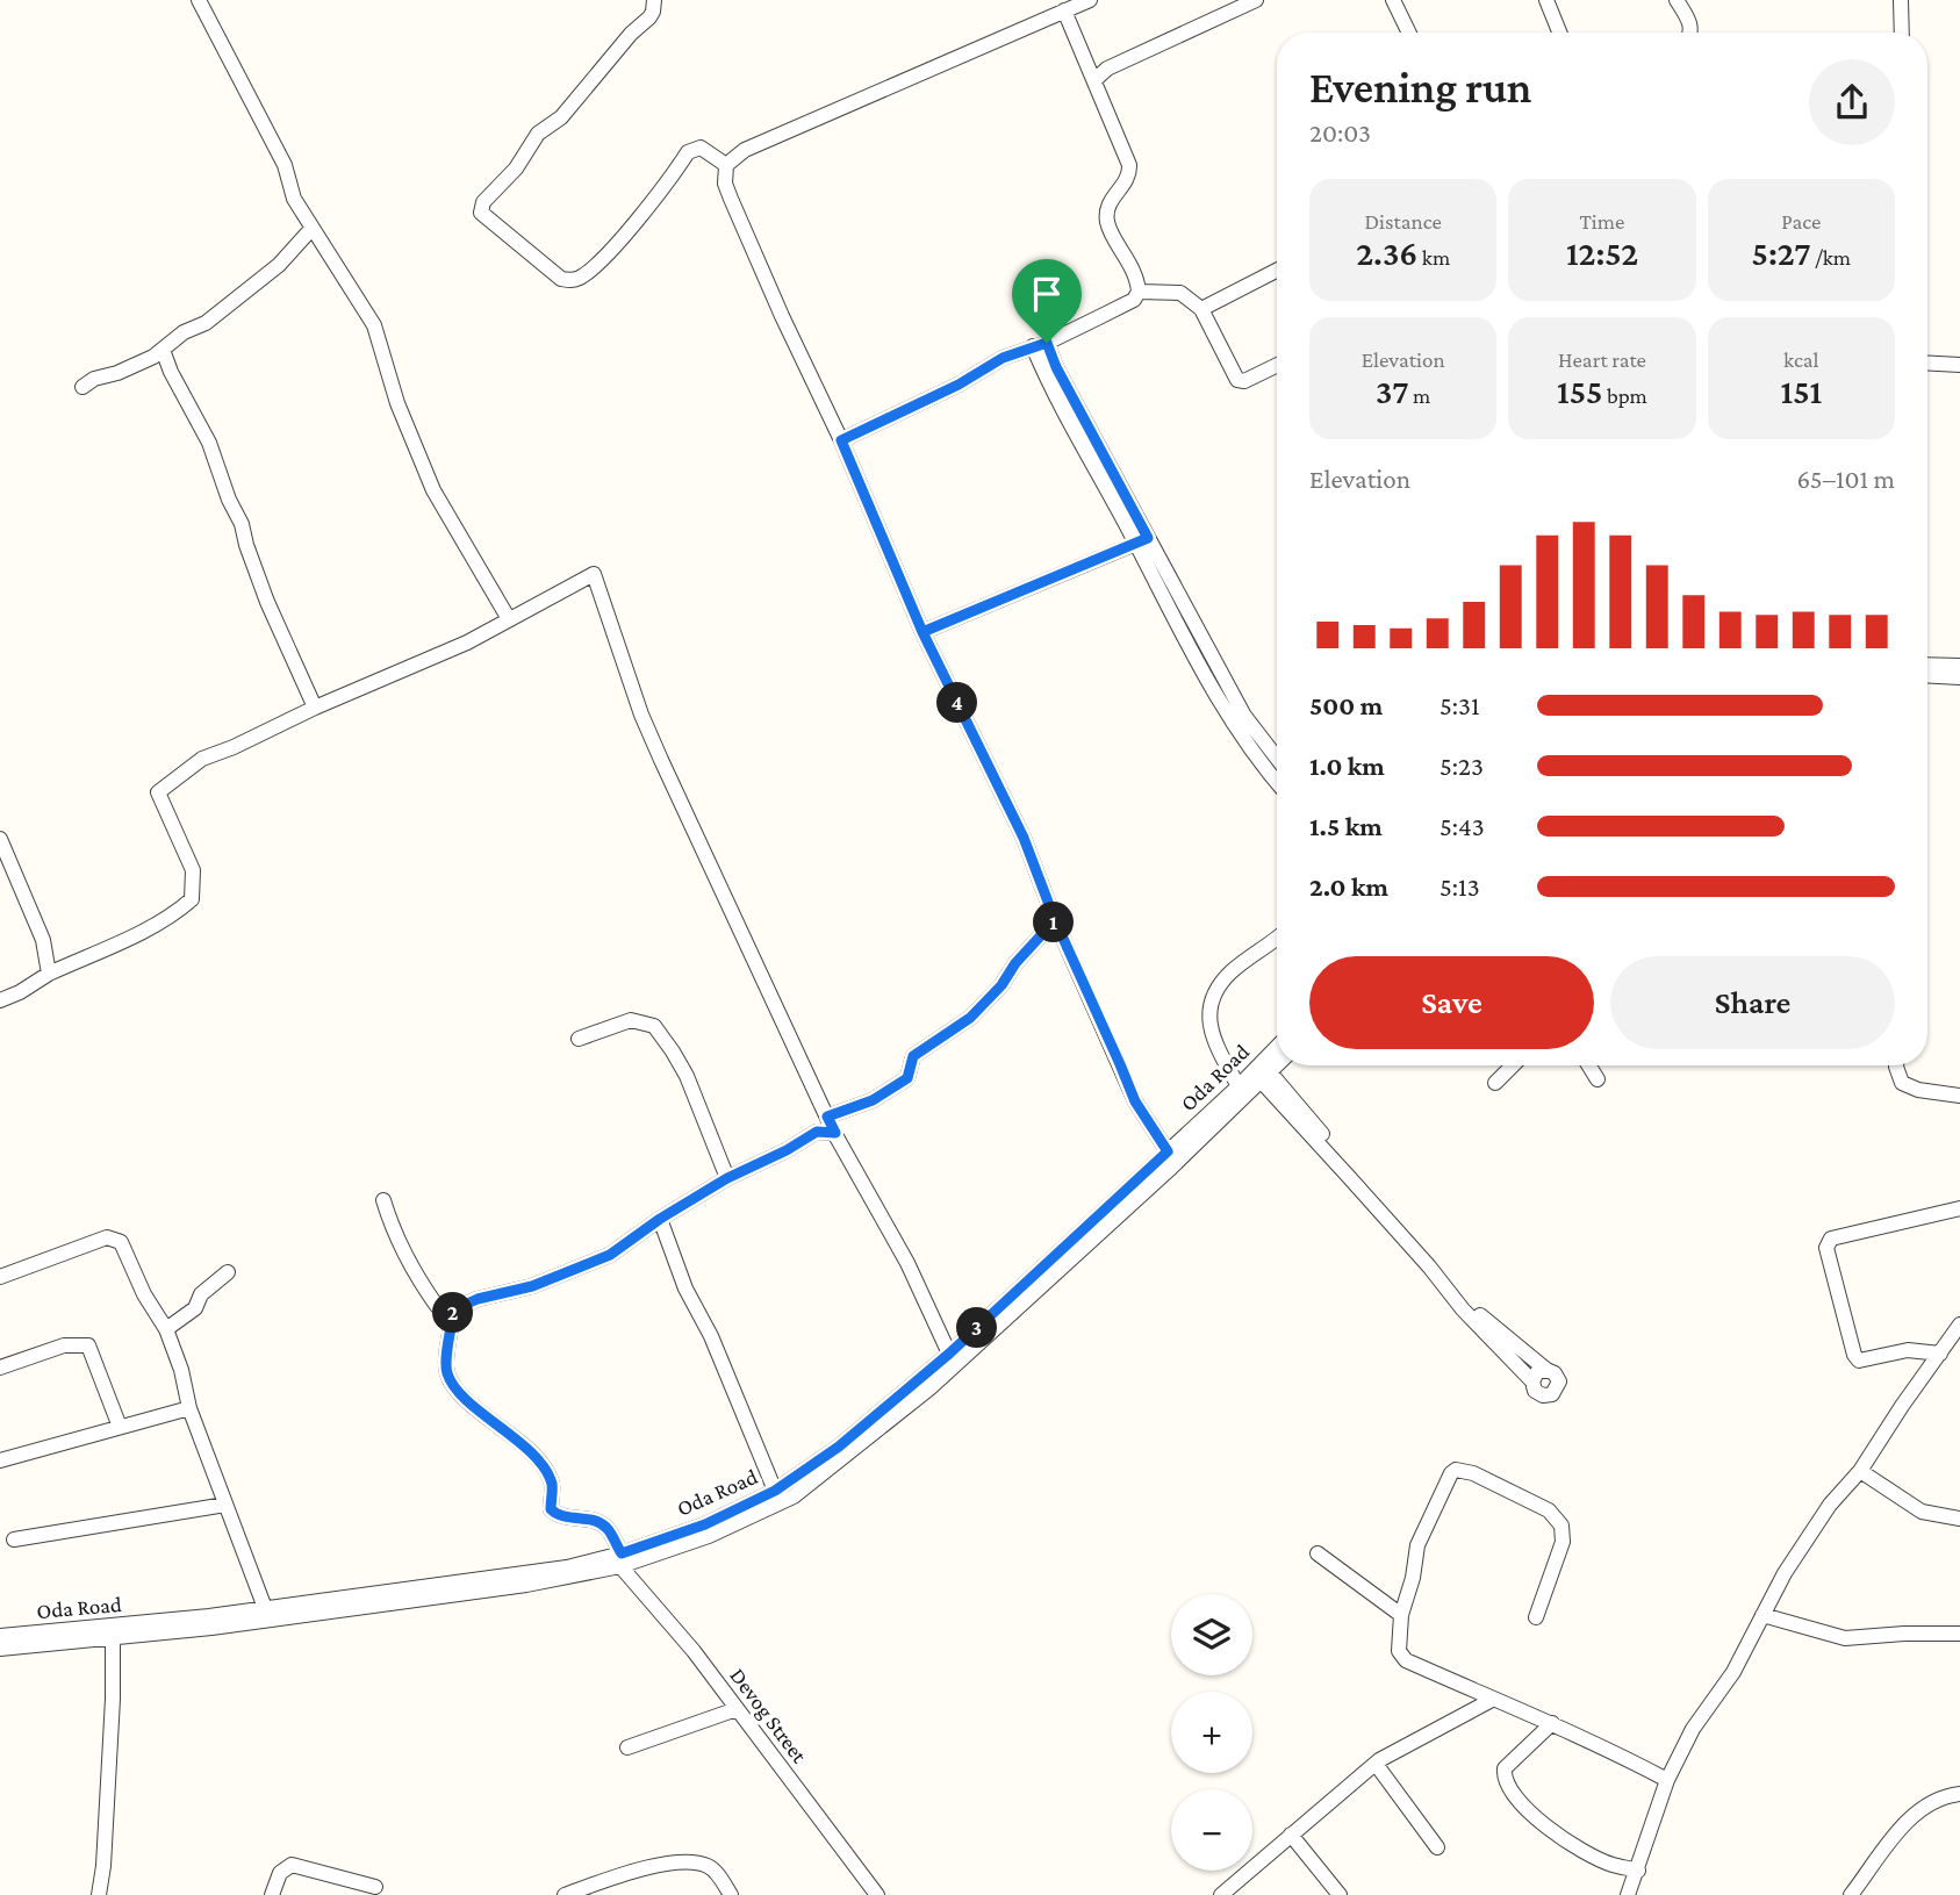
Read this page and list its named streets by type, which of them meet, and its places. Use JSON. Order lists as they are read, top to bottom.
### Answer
{
  "streets": {
    "street": ["Oda Road", "Devog Street"]
  },
  "crossings": [
    ["Oda Road", "Devog Street"]
  ],
  "page": {
    "heading": ["Evening run", "20:03"],
    "stats": [
      ["Distance", "2.36 km"],
      ["Time", "12:52"],
      ["Pace", "5:27 /km"],
      ["Elevation", "37 m"],
      ["Heart rate", "155 bpm"],
      ["kcal", "151"]
    ],
    "chart": ["Elevation", "65–101 m"],
    "list": [
      {
        "name": "500 m",
        "note": "5:31"
      },
      {
        "name": "1.0 km",
        "note": "5:23"
      },
      {
        "name": "1.5 km",
        "note": "5:43"
      },
      {
        "name": "2.0 km",
        "note": "5:13"
      }
    ],
    "pins": [
      "4",
      "1",
      "2",
      "3"
    ],
    "buttons": ["Save", "Share"],
    "map_buttons": ["+", "−"]
  }
}
